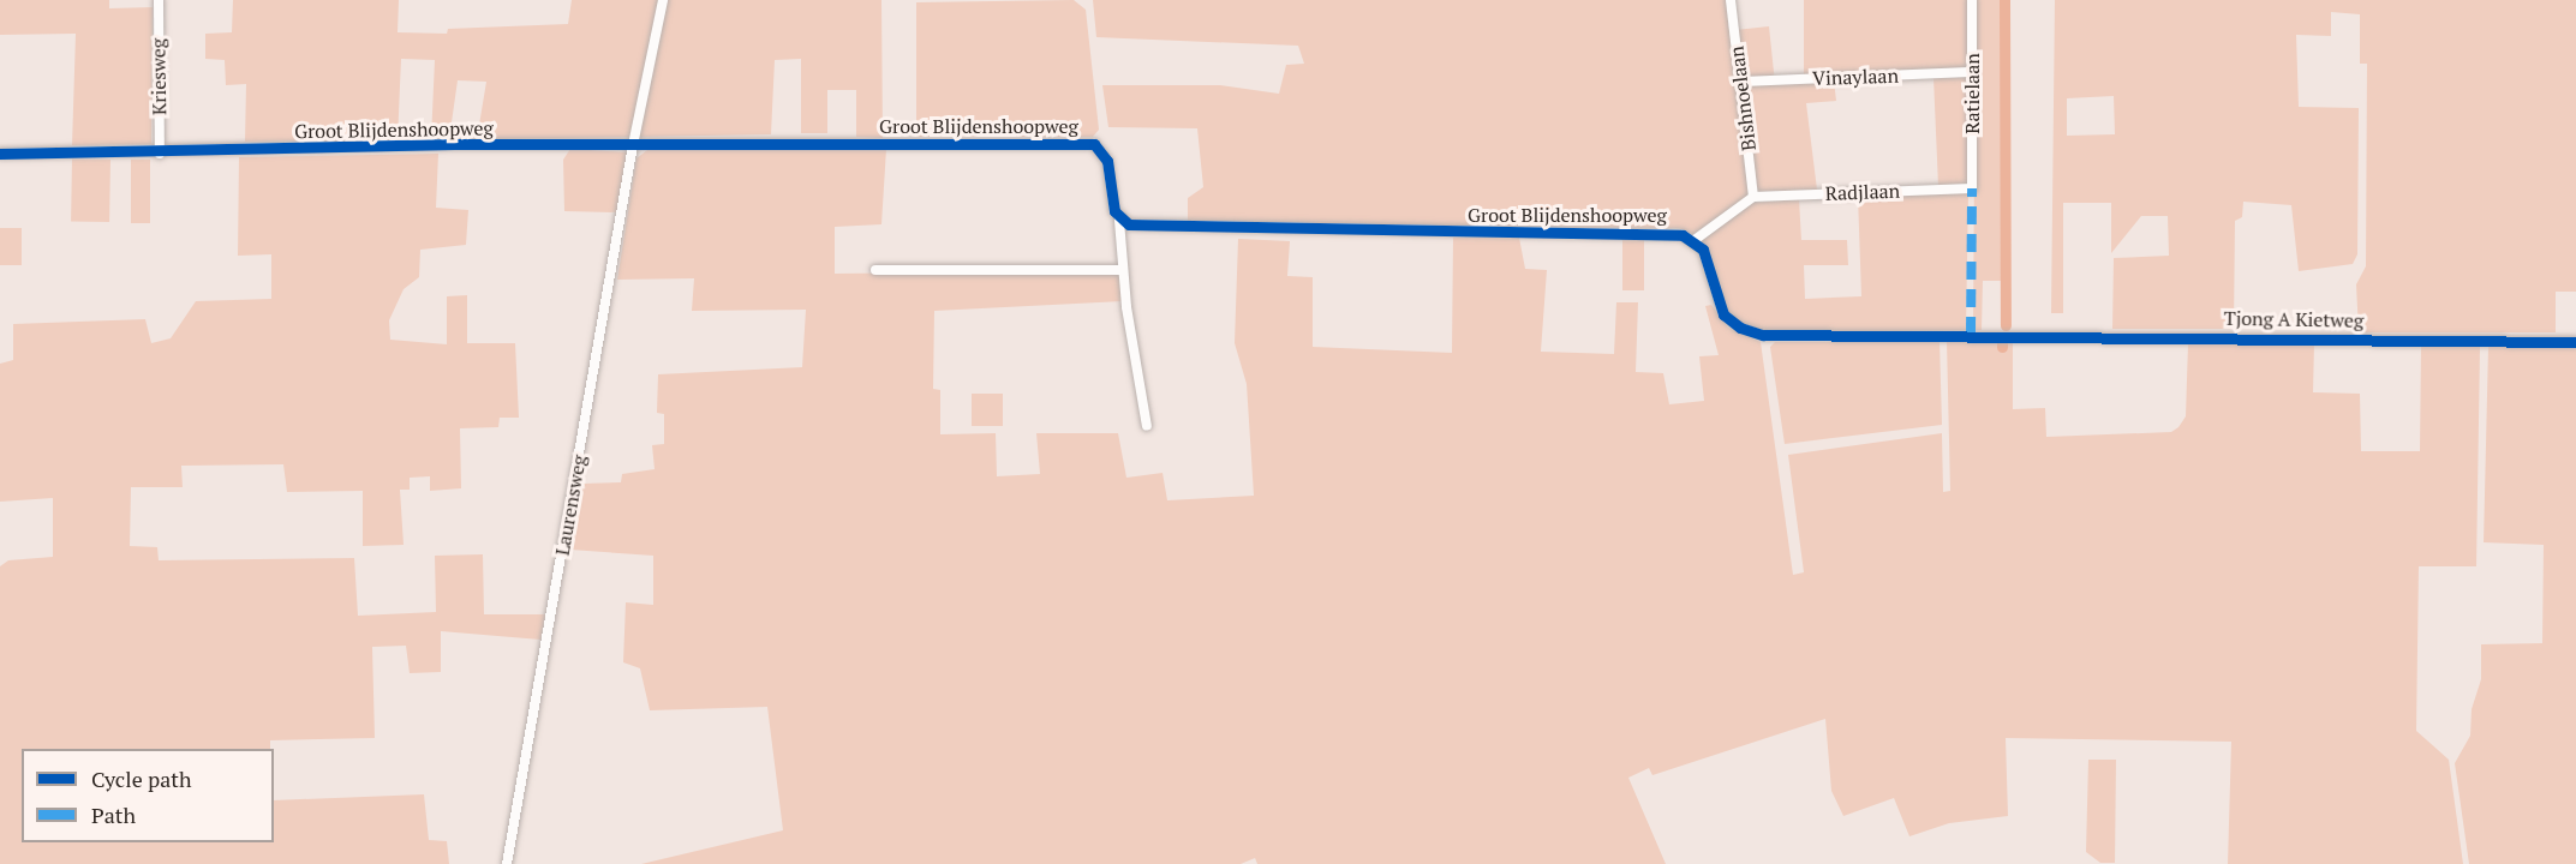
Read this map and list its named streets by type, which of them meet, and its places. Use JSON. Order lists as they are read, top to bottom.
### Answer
{
  "streets": {
    "street": [
      "Kriesweg",
      "Vinaylaan",
      "Ratielaan",
      "Bishnoelaan",
      "Groot Blijdenshoopweg",
      "Radjlaan",
      "Tjong A Kietweg",
      "Laurensweg"
    ]
  },
  "crossings": [
    ["Kriesweg", "Groot Blijdenshoopweg"],
    ["Vinaylaan", "Ratielaan"],
    ["Vinaylaan", "Bishnoelaan"],
    ["Ratielaan", "Radjlaan"],
    ["Bishnoelaan", "Radjlaan"],
    ["Groot Blijdenshoopweg", "Tjong A Kietweg"],
    ["Groot Blijdenshoopweg", "Laurensweg"]
  ],
  "legend": ["Cycle path", "Path"]
}
